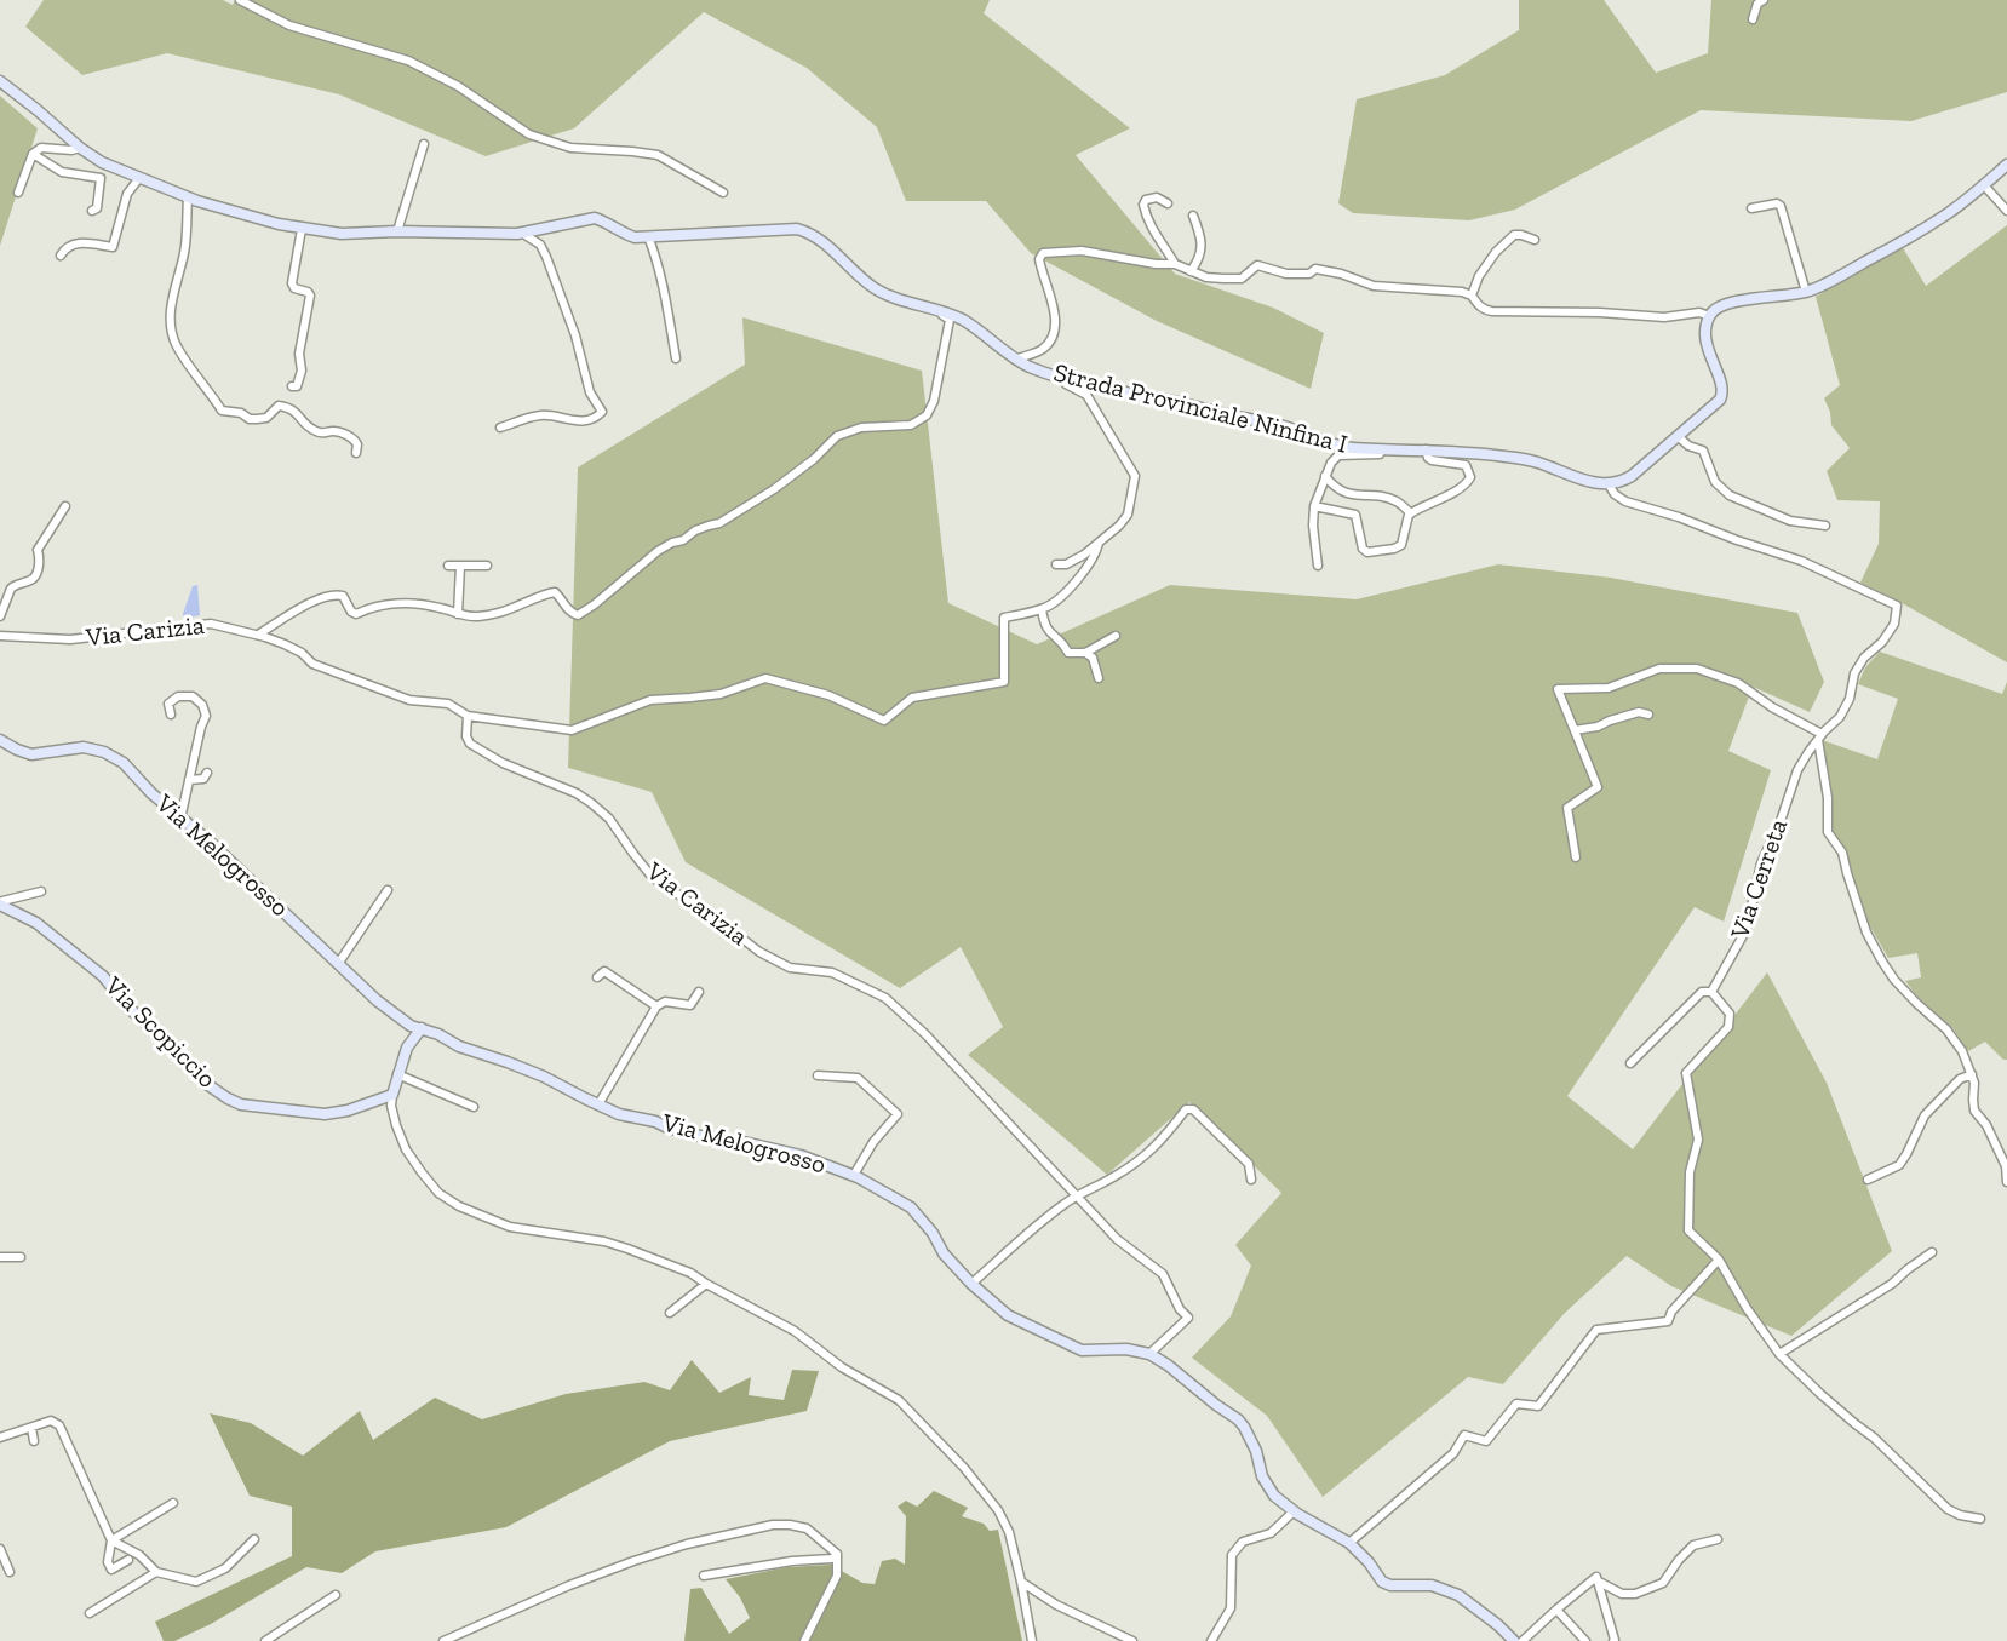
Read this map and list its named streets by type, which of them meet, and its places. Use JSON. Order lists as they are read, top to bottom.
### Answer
{
  "streets": {
    "street": [
      "Strada Provinciale Ninfina I",
      "Via Carizia",
      "Via Melogrosso",
      "Via Cerreta",
      "Via Scopiccio"
    ]
  },
  "crossings": [
    ["Strada Provinciale Ninfina I", "Via Cerreta"],
    ["Via Carizia", "Via Melogrosso"]
  ]
}
